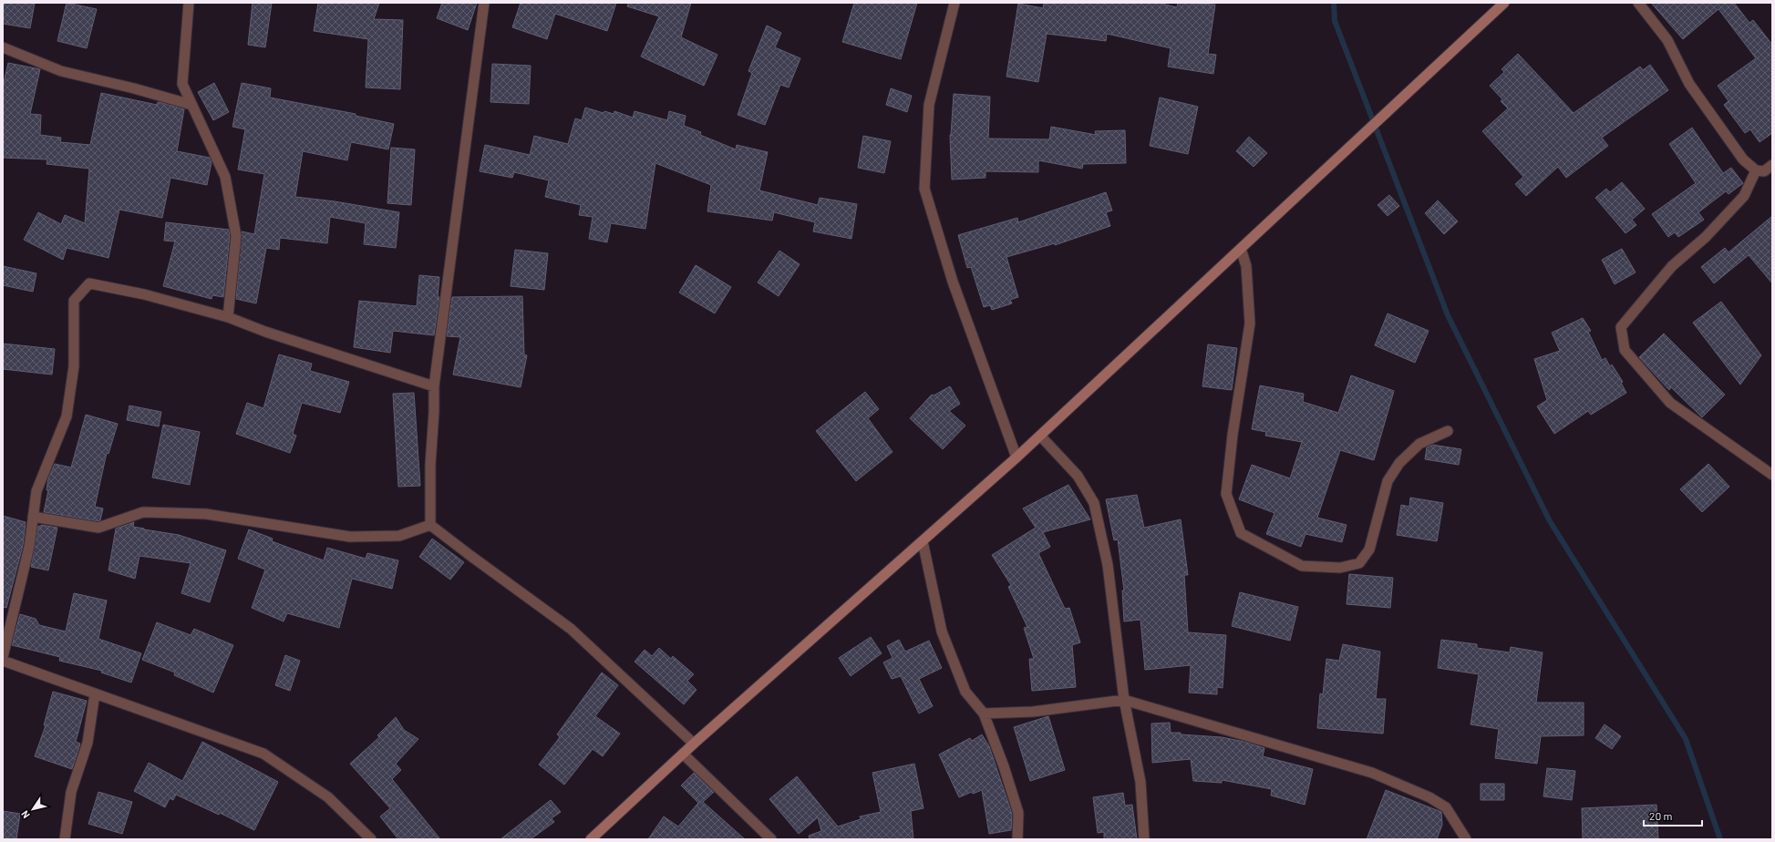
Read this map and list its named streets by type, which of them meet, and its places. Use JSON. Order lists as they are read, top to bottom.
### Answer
{
  "scale_bar": "20 m",
  "north": "bottom left"
}
